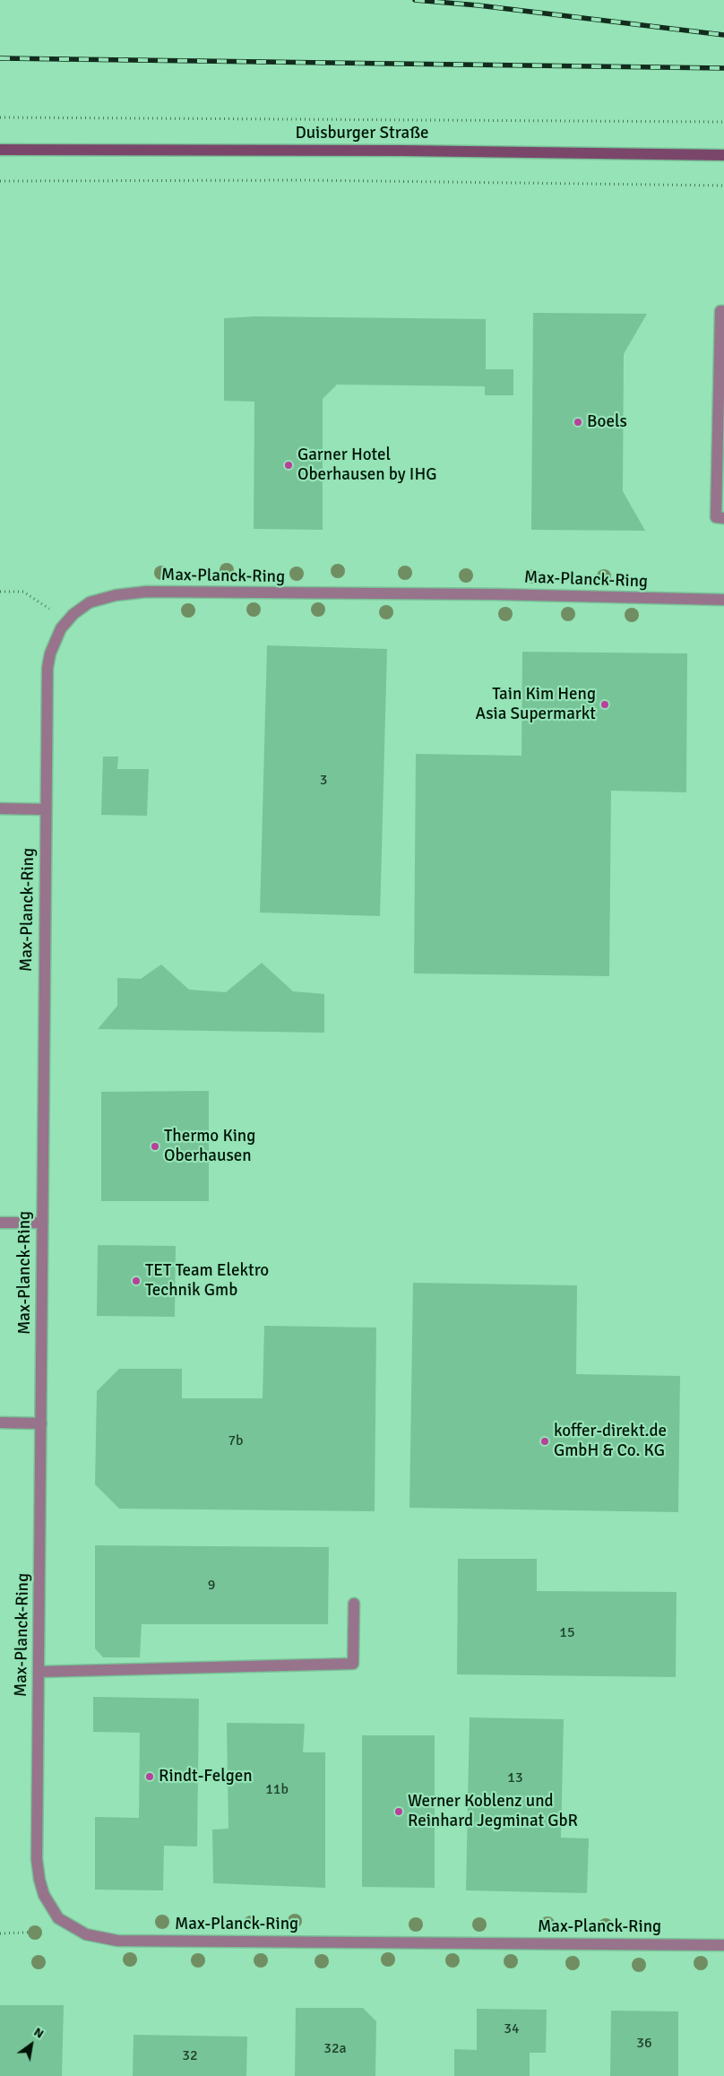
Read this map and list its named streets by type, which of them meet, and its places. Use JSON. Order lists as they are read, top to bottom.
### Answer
{
  "streets": {
    "main road": ["Duisburger Straße"],
    "street": ["Max-Planck-Ring"]
  },
  "places": [
    "Boels",
    "Garner Hotel Oberhausen by IHG",
    "Tain Kim Heng Asia Supermarkt",
    "Thermo King Oberhausen",
    "TET Team Elektro Technik Gmb",
    "koffer-direkt.de GmbH & Co. KG",
    "Rindt-Felgen",
    "Werner Koblenz und Reinhard Jegminat GbR"
  ],
  "house_numbers": [
    "3",
    "7b",
    "9",
    "15",
    "13",
    "11b",
    "34",
    "36",
    "32a",
    "32"
  ],
  "north": "top right"
}
